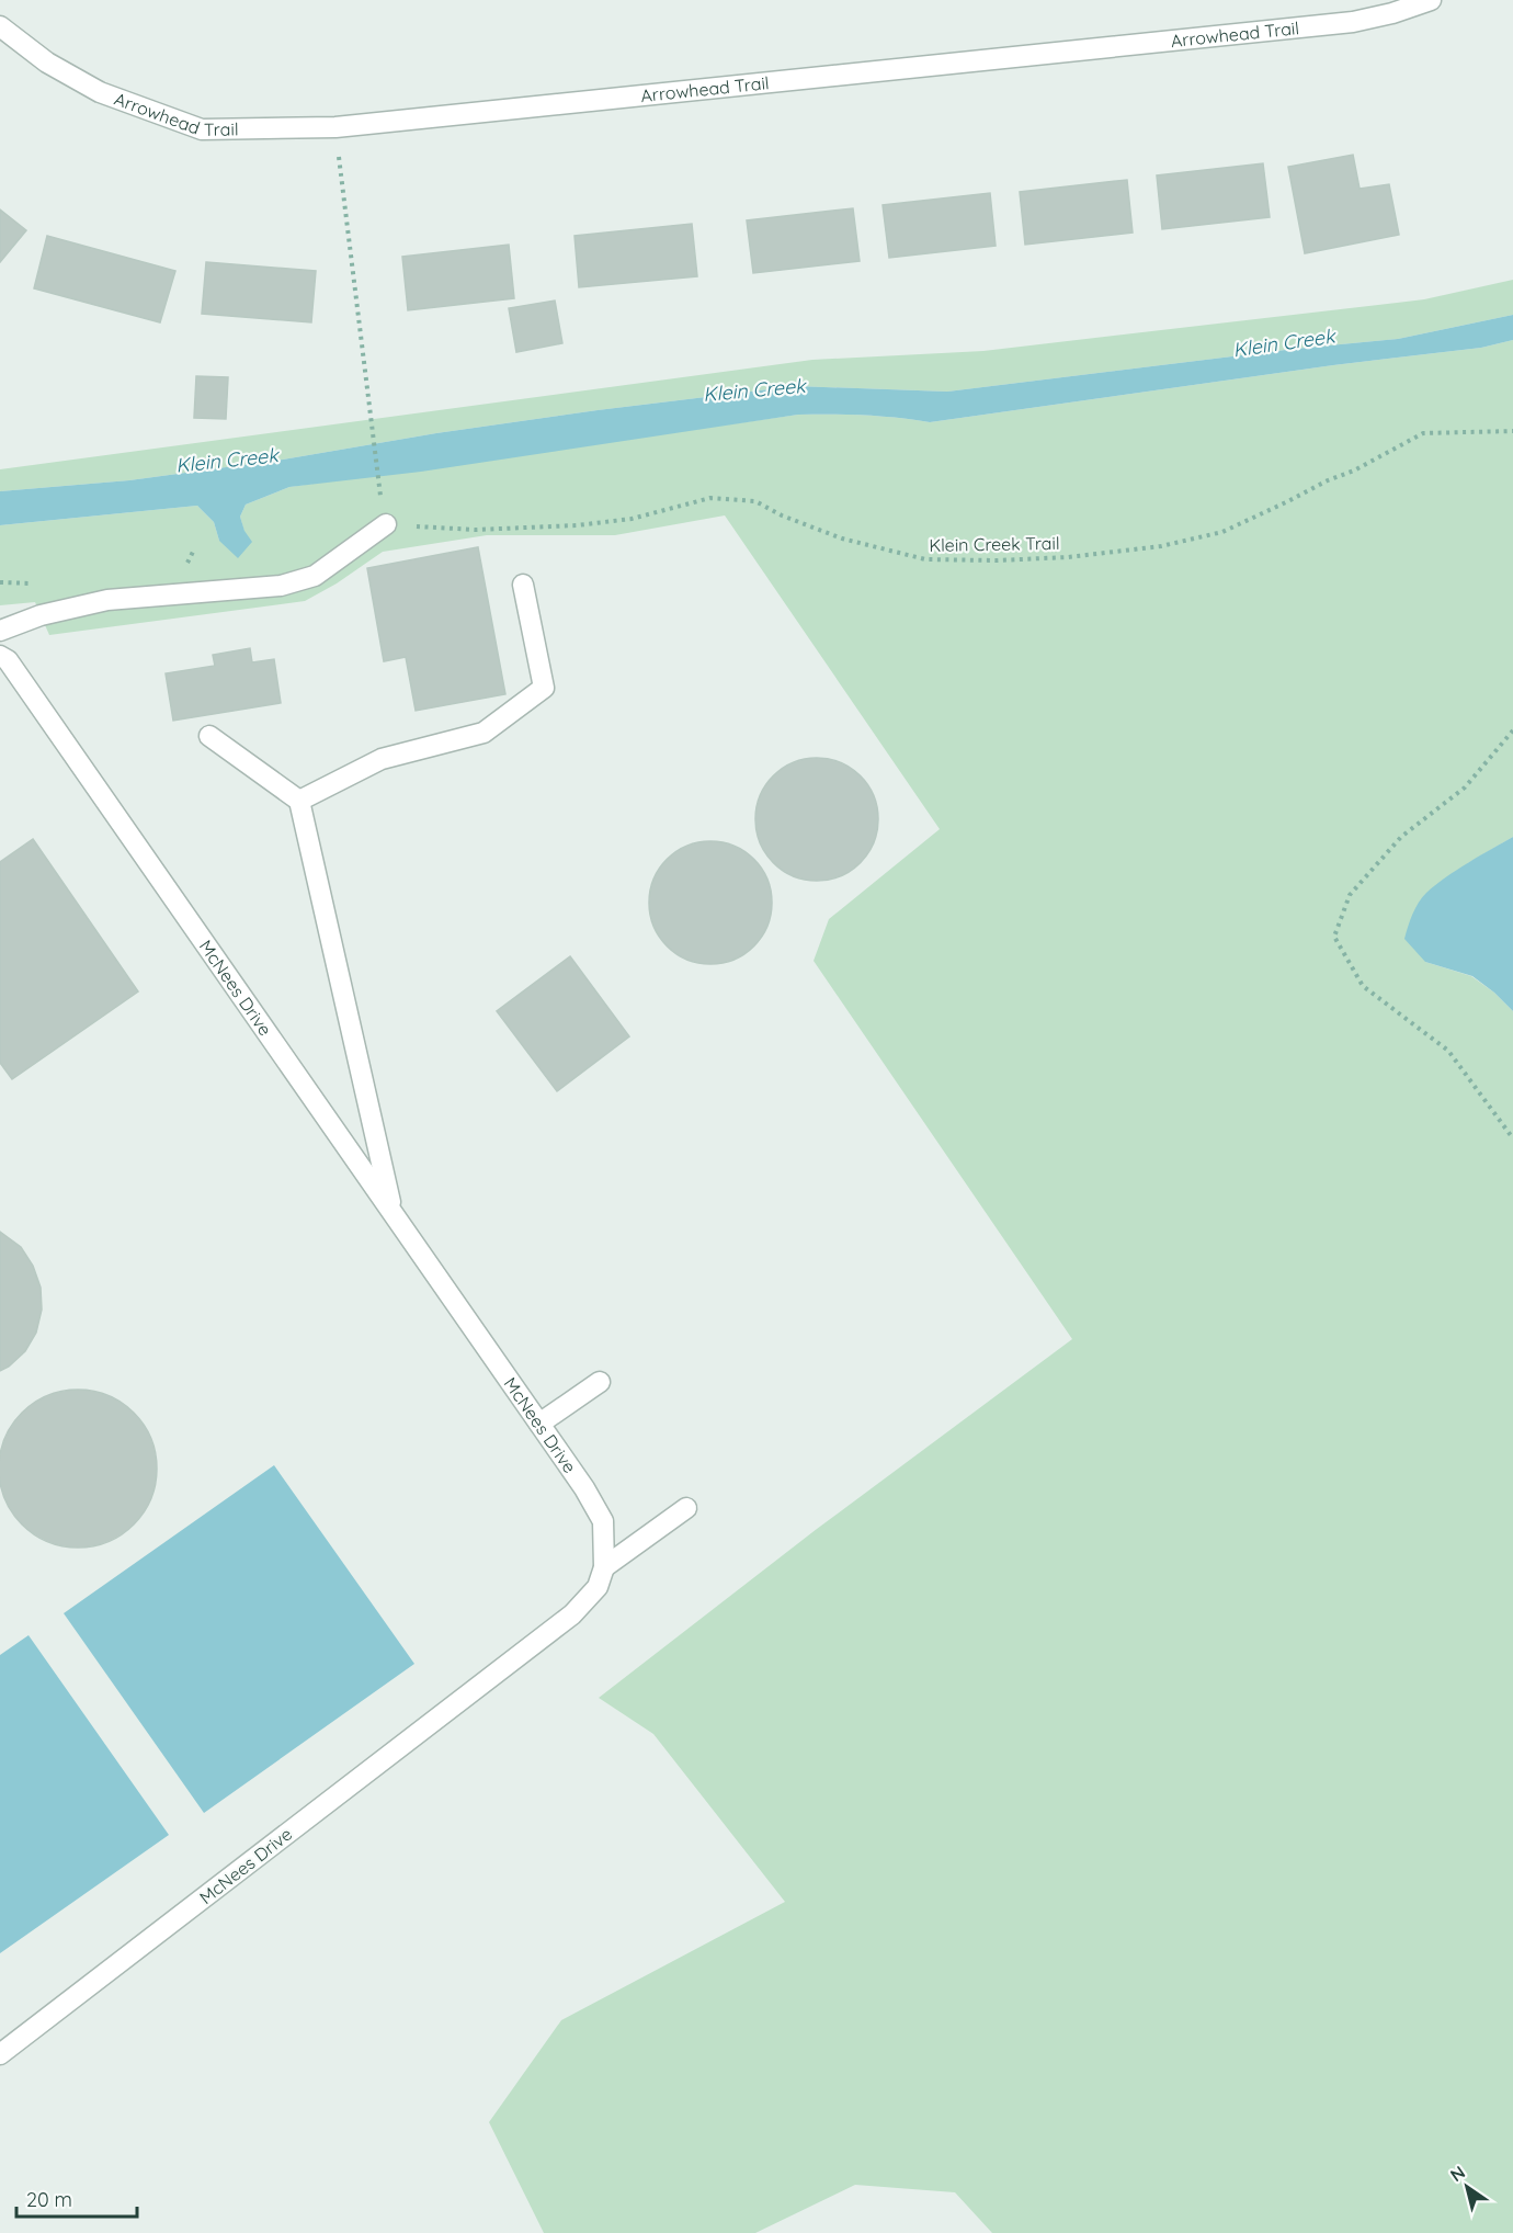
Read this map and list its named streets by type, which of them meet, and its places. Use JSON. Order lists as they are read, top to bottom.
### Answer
{
  "streets": {
    "street": ["Arrowhead Trail", "McNees Drive"],
    "path": ["Klein Creek Trail"]
  },
  "water": ["Klein Creek"],
  "scale_bar": "20 m",
  "north": "top left"
}
